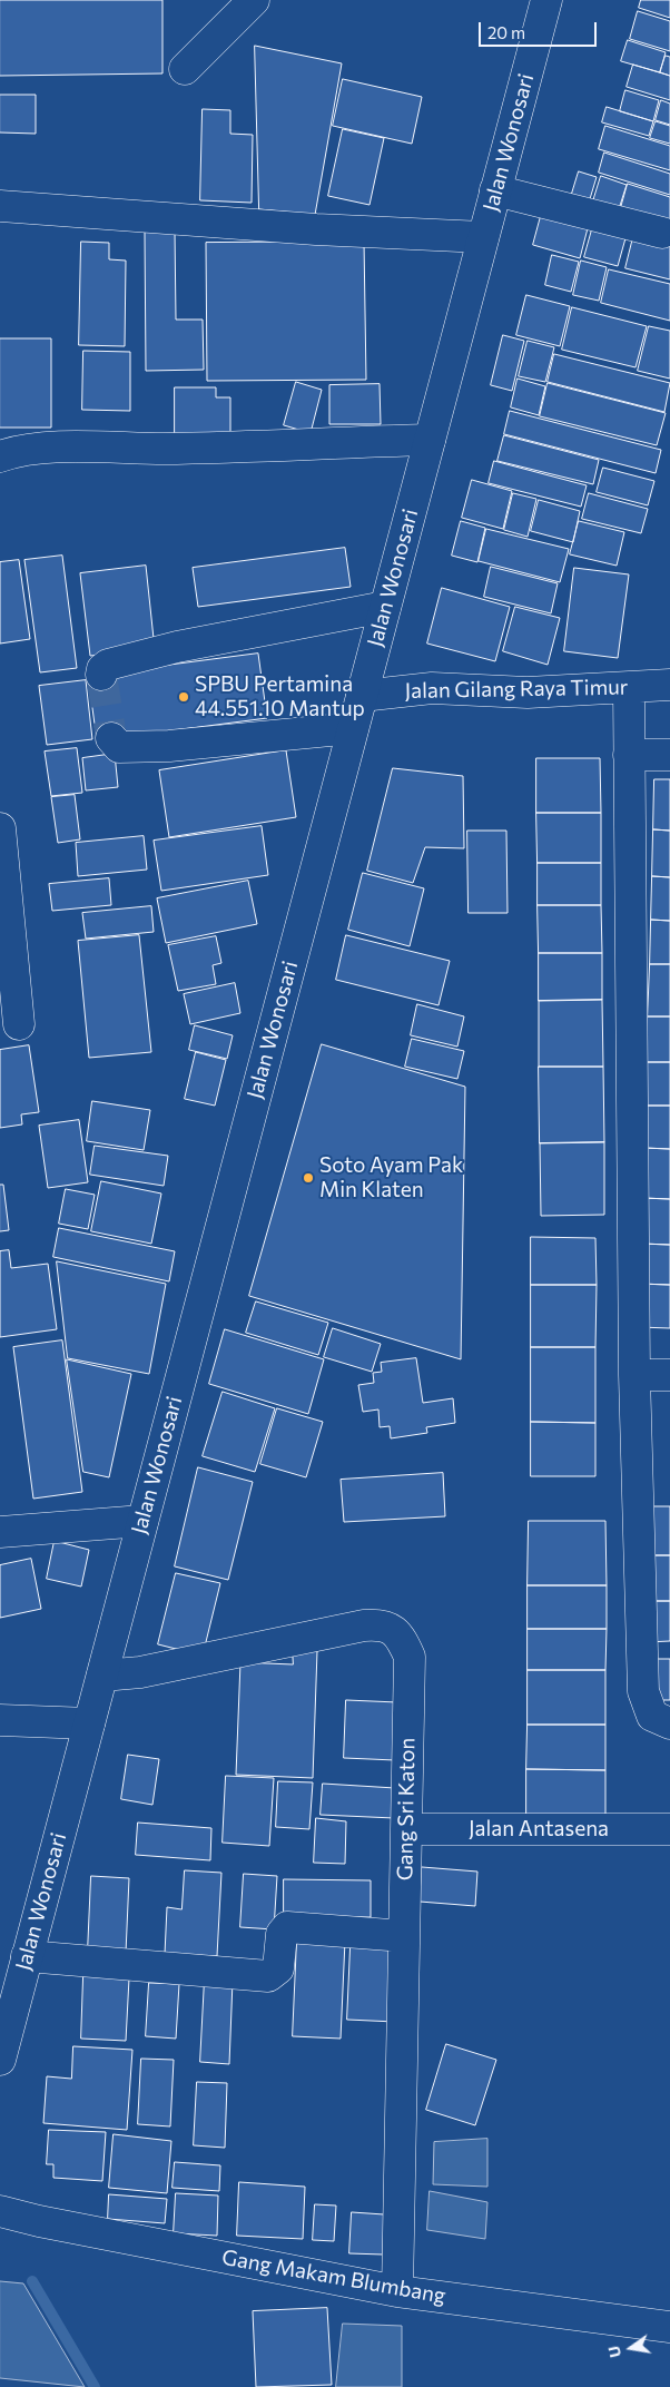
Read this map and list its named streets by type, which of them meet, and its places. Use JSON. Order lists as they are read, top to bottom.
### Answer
{
  "streets": {
    "main road": [
      "Jalan Wonosari",
      "Jalan Gilang Raya Timur",
      "Gang Sri Katon",
      "Jalan Antasena",
      "Gang Makam Blumbang"
    ]
  },
  "crossings": [
    ["Jalan Wonosari", "Jalan Gilang Raya Timur"],
    ["Jalan Wonosari", "Gang Sri Katon"],
    ["Gang Sri Katon", "Jalan Antasena"],
    ["Gang Sri Katon", "Gang Makam Blumbang"]
  ],
  "places": ["SPBU Pertamina 44.551.10 Mantup", "Soto Ayam Pak Min Klaten"],
  "scale_bar": "20 m",
  "north": "left"
}
